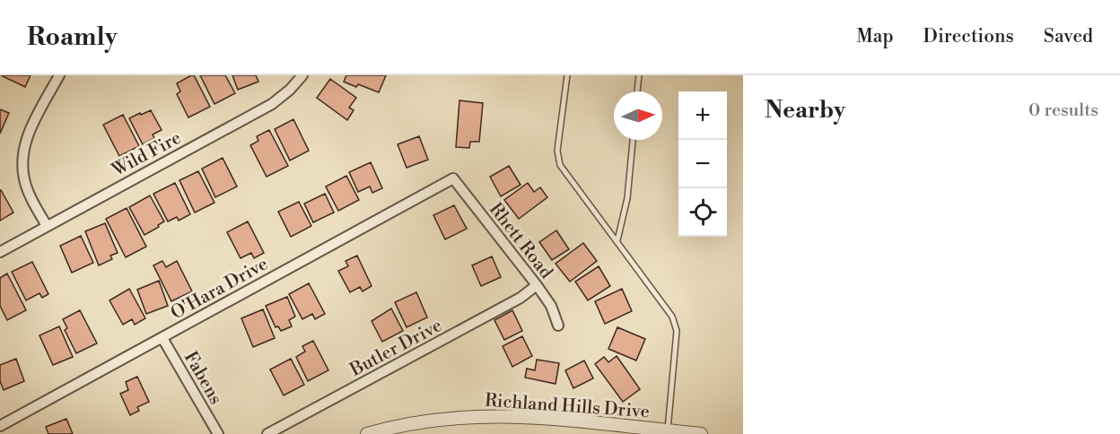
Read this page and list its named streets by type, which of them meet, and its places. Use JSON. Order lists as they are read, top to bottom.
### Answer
{
  "streets": {
    "street": [
      "Wild Fire",
      "Rhett Road",
      "O'Hara Drive",
      "Butler Drive",
      "Fabens",
      "Richland Hills Drive"
    ]
  },
  "crossings": [
    ["Rhett Road", "O'Hara Drive"],
    ["Rhett Road", "Butler Drive"],
    ["O'Hara Drive", "Fabens"]
  ],
  "north": "right",
  "page": {
    "header": "Roamly",
    "nav": ["Map", "Directions", "Saved"],
    "heading": ["Nearby", "0 results"],
    "map_buttons": ["+", "−"]
  }
}
